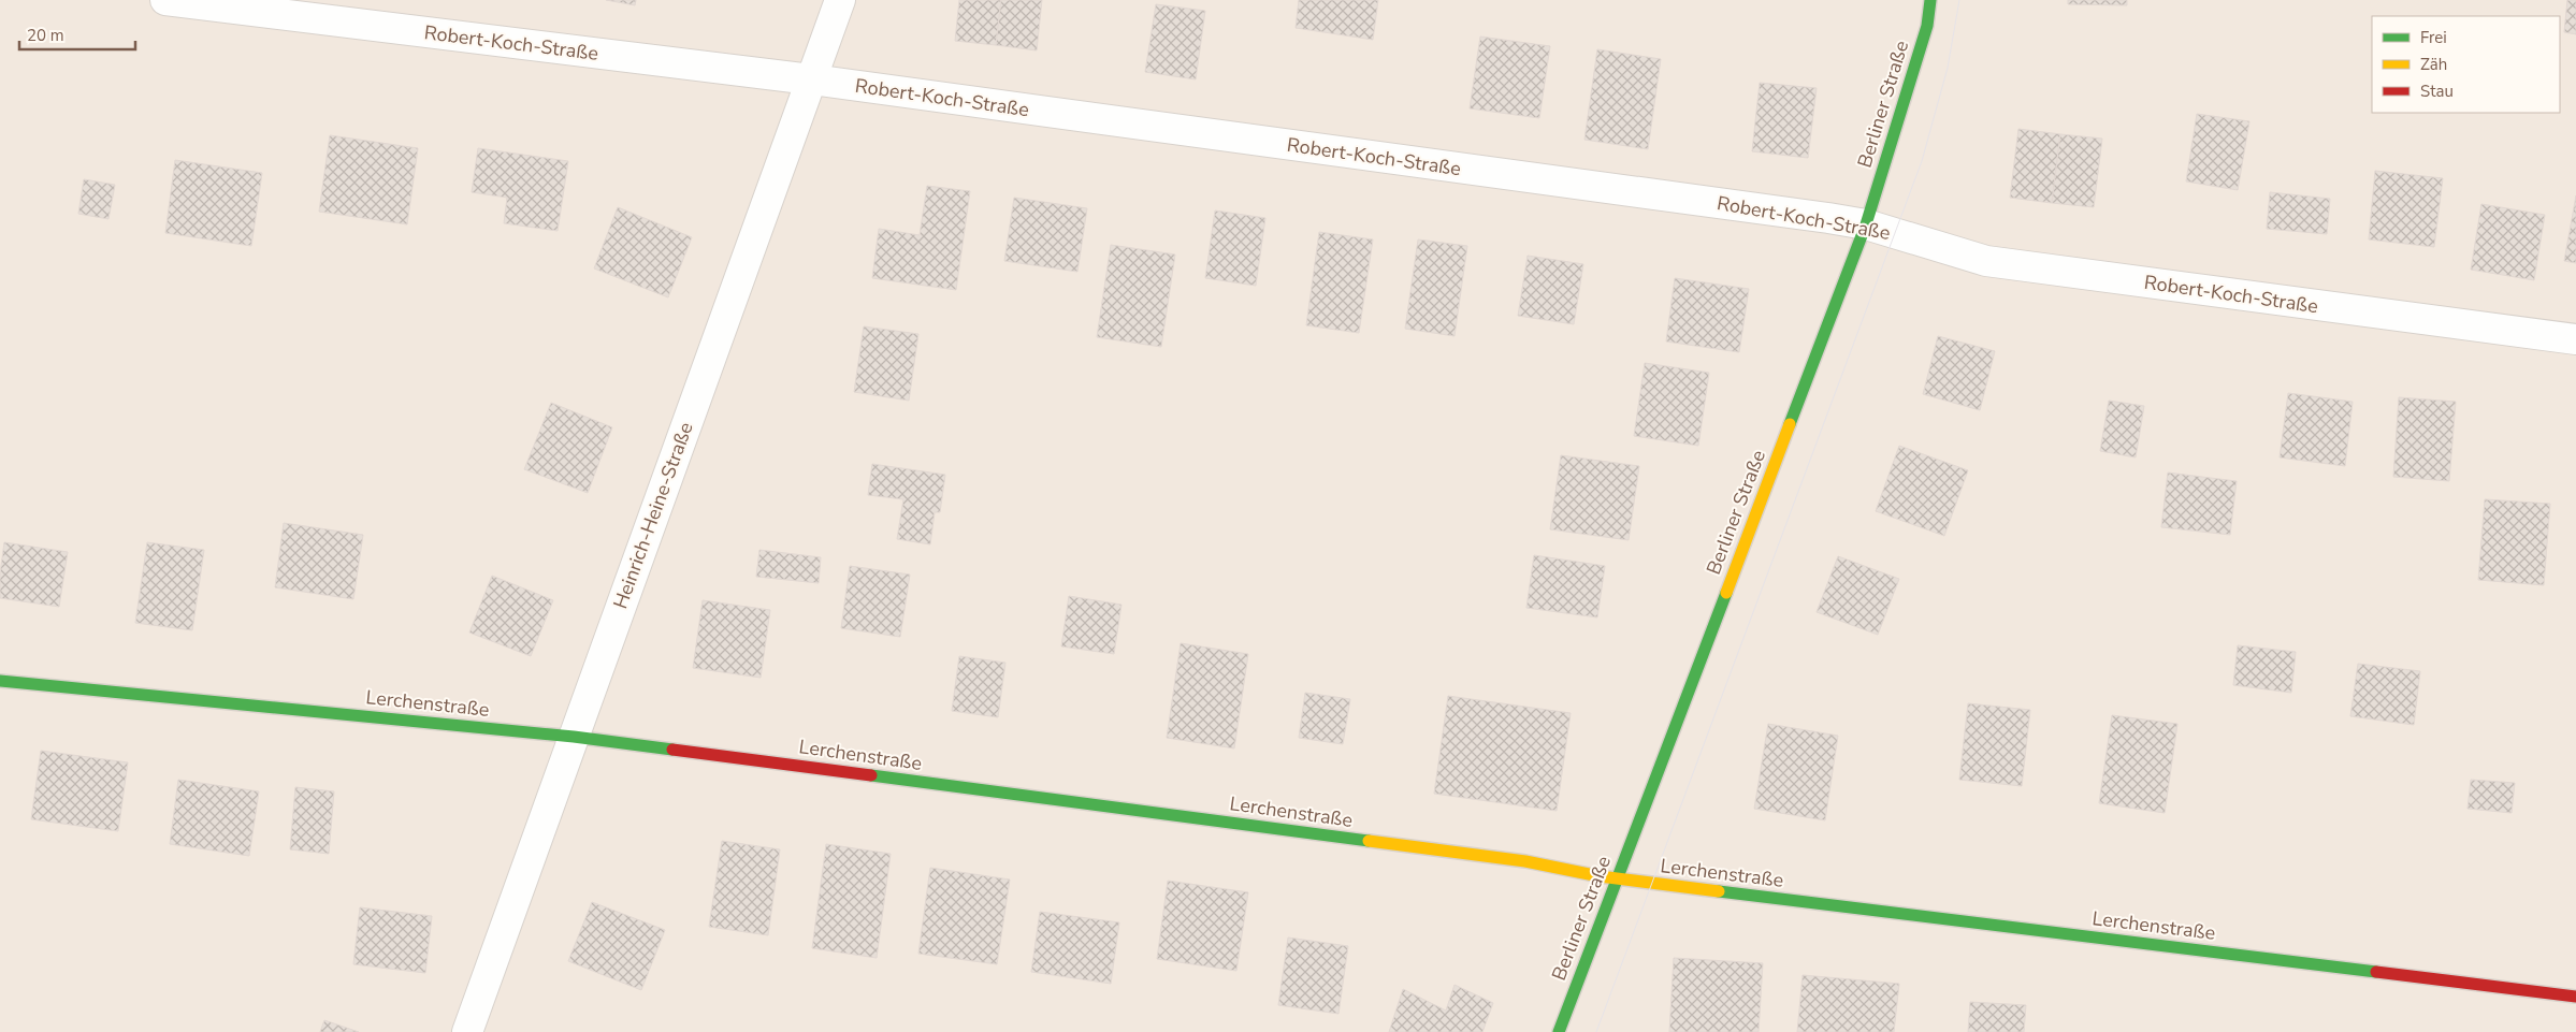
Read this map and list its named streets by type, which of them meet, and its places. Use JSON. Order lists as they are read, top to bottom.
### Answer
{
  "streets": {
    "street": [
      "Robert-Koch-Straße",
      "Berliner Straße",
      "Heinrich-Heine-Straße",
      "Lerchenstraße"
    ]
  },
  "crossings": [
    ["Robert-Koch-Straße", "Berliner Straße"],
    ["Robert-Koch-Straße", "Heinrich-Heine-Straße"],
    ["Berliner Straße", "Lerchenstraße"],
    ["Heinrich-Heine-Straße", "Lerchenstraße"]
  ],
  "legend": ["Frei", "Zäh", "Stau"],
  "scale_bar": "20 m"
}
